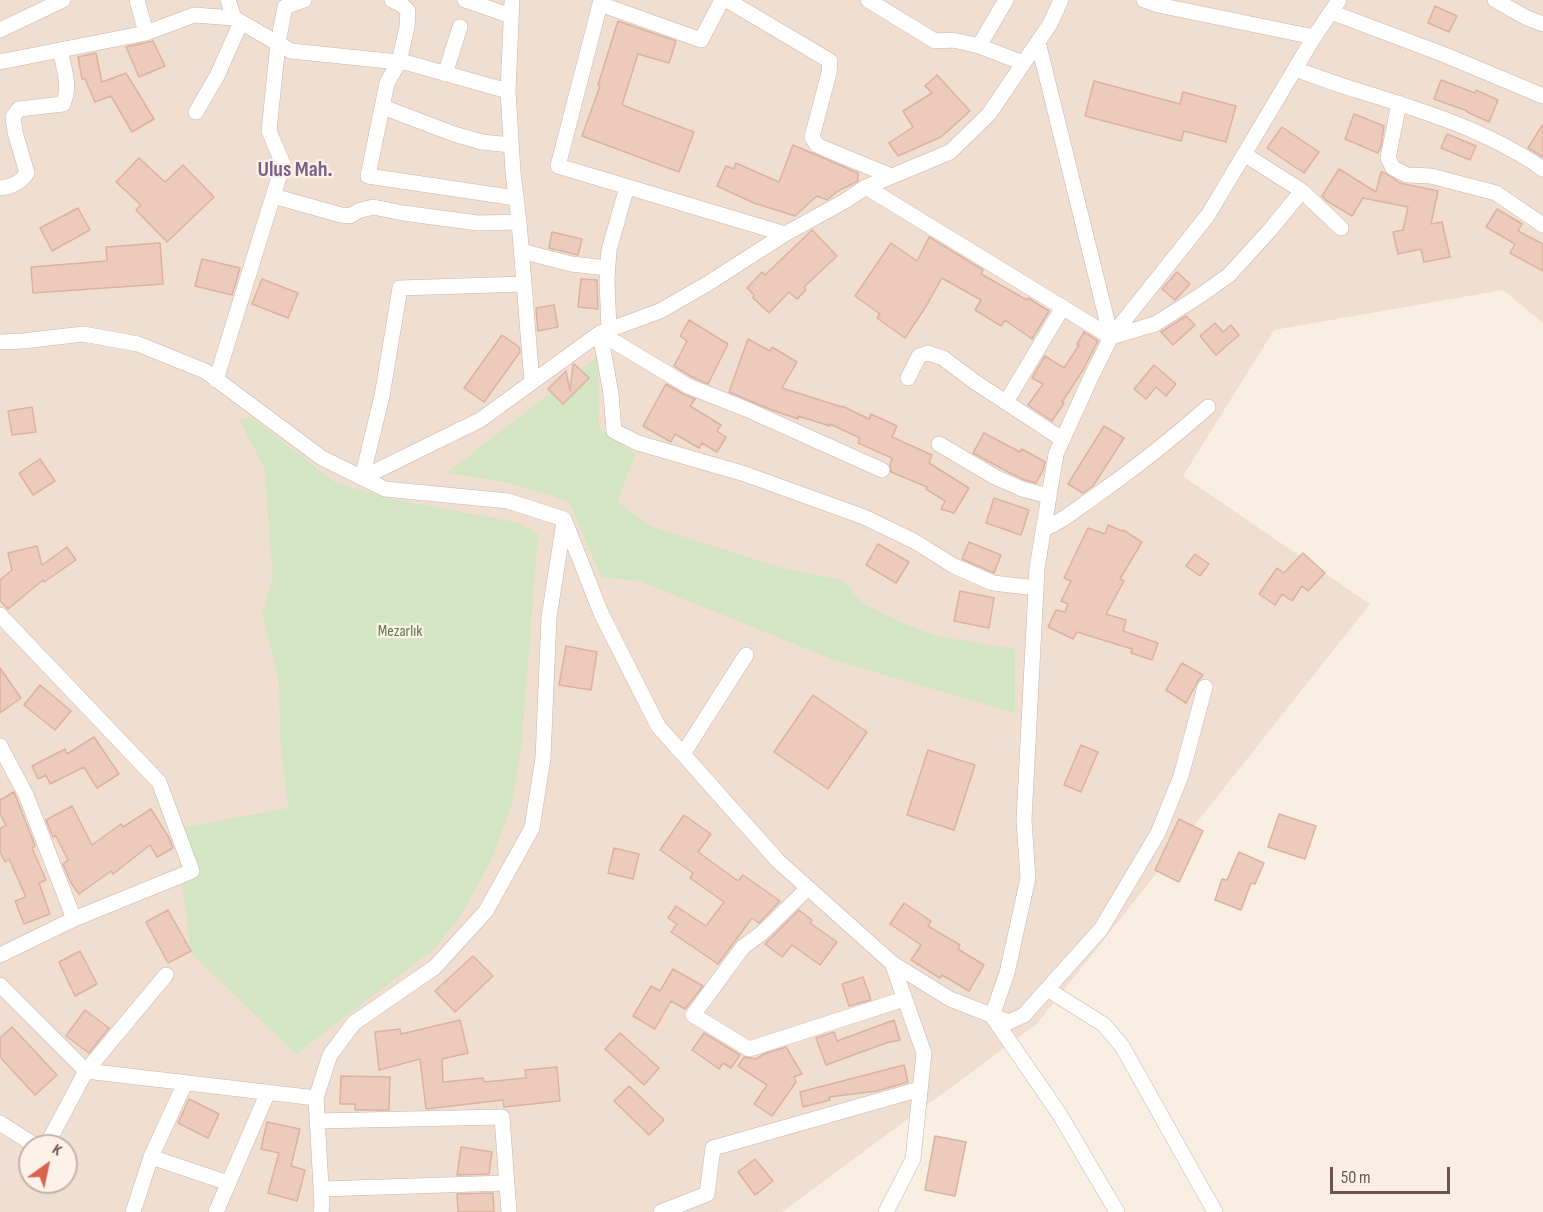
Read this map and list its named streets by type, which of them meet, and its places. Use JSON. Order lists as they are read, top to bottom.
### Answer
{
  "districts": ["Ulus Mah."],
  "parks": ["Mezarlık"],
  "scale_bar": "50 m",
  "north": "top right"
}
